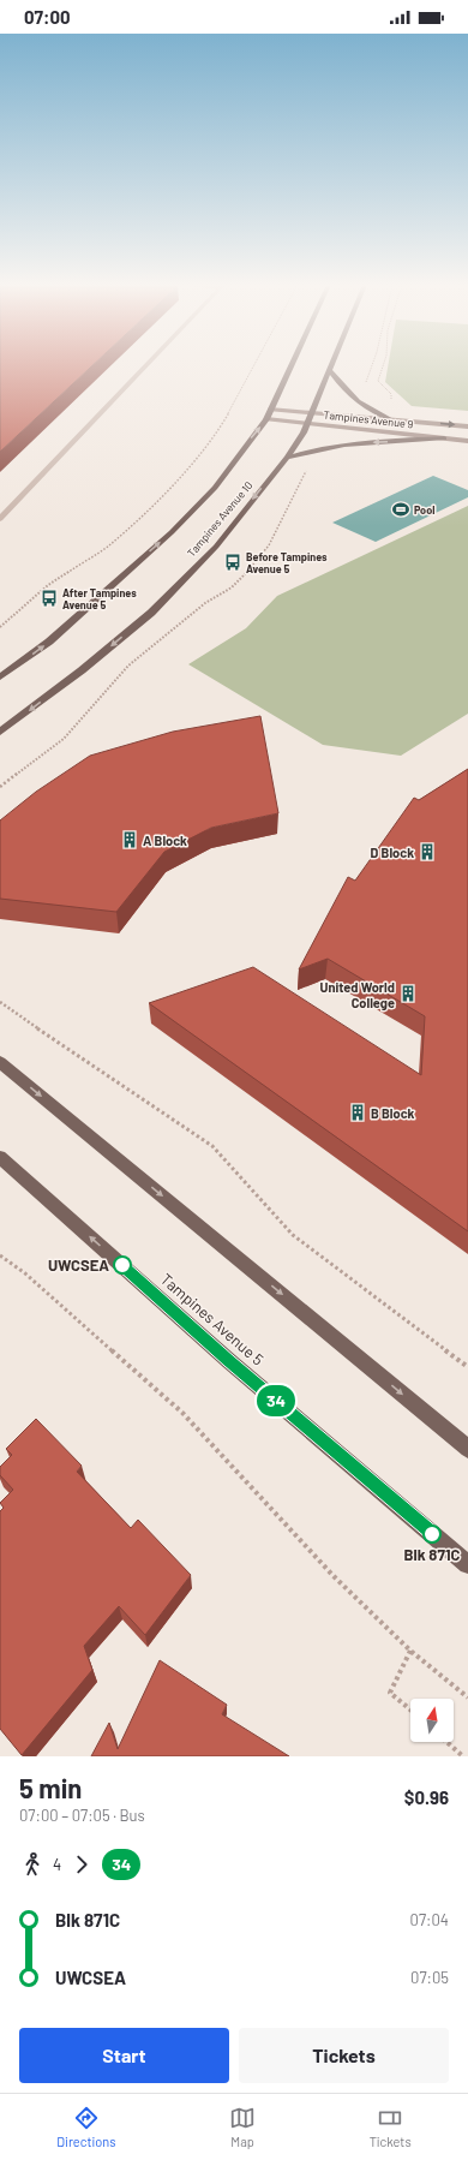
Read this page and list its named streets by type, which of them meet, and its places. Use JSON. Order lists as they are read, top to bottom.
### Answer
{
  "streets": {
    "main road": ["Tampines Avenue 9", "Tampines Avenue 10", "Tampines Avenue 5"]
  },
  "crossings": [
    ["Tampines Avenue 9", "Tampines Avenue 10"]
  ],
  "places": {
    "sports": ["Pool"],
    "bus stop": ["Before Tampines Avenue 5", "After Tampines Avenue 5"],
    "building": [
      "A Block",
      "D Block",
      "United World College",
      "B Block"
    ],
    "other": ["UWCSEA", "Blk 871C"]
  },
  "lines": ["bus line 34"],
  "north": "top",
  "page": {
    "status": "07:00",
    "on_map": "34",
    "heading": ["5 min", "07:00 – 07:05 · Bus", "$0.96"],
    "legs": ["4", "34"],
    "list": [
      {
        "name": "Blk 871C",
        "value": "07:04"
      },
      {
        "name": "UWCSEA",
        "value": "07:05"
      }
    ],
    "buttons": ["Start", "Tickets"],
    "tabs": ["Directions", "Map", "Tickets"]
  }
}
